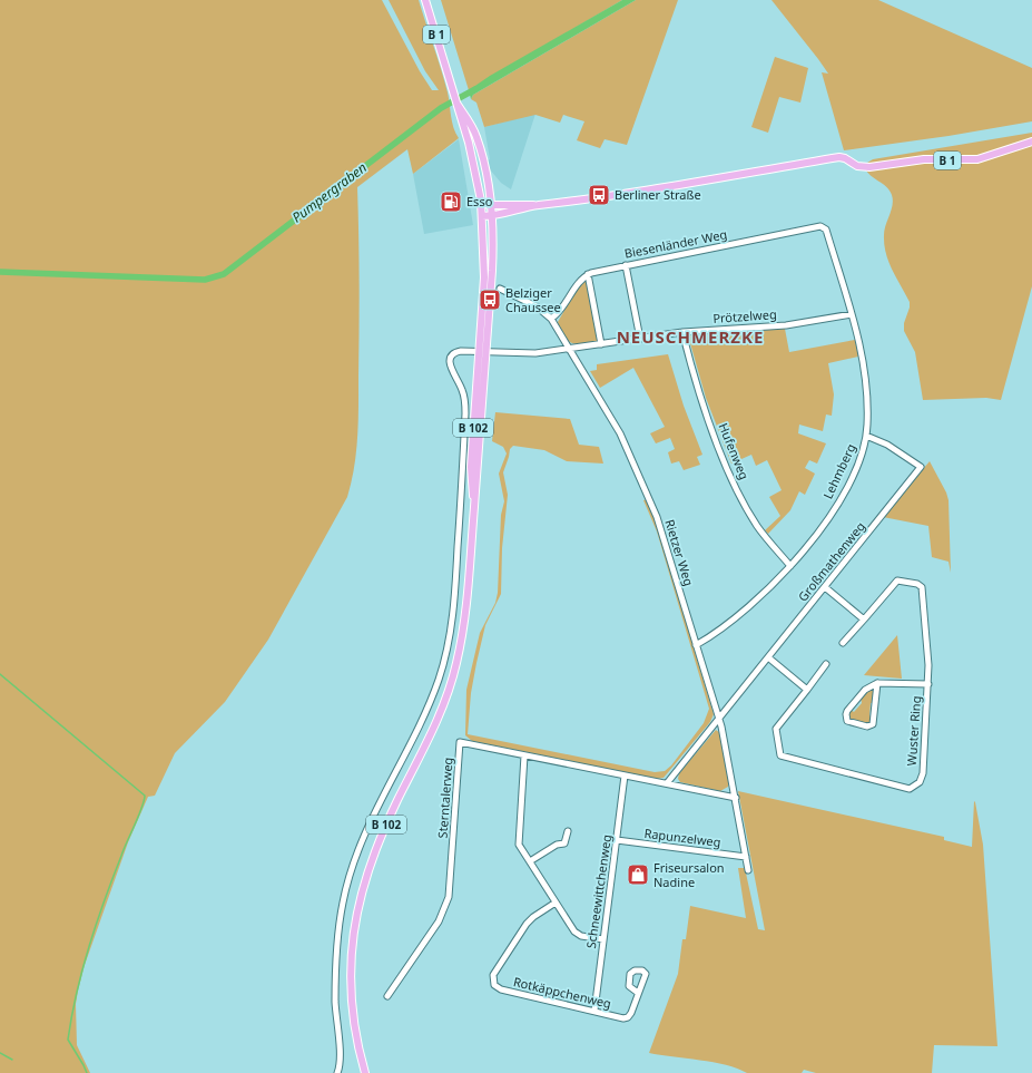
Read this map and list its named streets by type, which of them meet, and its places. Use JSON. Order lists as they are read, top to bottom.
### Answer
{
  "streets": {
    "main road": ["B 1", "B 102"],
    "street": [
      "Biesenländer Weg",
      "Prötzelweg",
      "Hufenweg",
      "Lehmberg",
      "Rietzer Weg",
      "Großmathenweg",
      "Wuster Ring",
      "Sterntalerweg",
      "Rapunzelweg",
      "Schneewittchenweg",
      "Rotkäppchenweg"
    ]
  },
  "crossings": [
    ["B 1", "B 102"],
    ["Biesenländer Weg", "Lehmberg"],
    ["Prötzelweg", "B 102"],
    ["Prötzelweg", "Hufenweg"],
    ["Prötzelweg", "Lehmberg"],
    ["Prötzelweg", "Rietzer Weg"],
    ["Hufenweg", "Lehmberg"],
    ["Lehmberg", "Rietzer Weg"],
    ["Lehmberg", "Großmathenweg"],
    ["Rietzer Weg", "Großmathenweg"],
    ["Rietzer Weg", "Sterntalerweg"],
    ["Rietzer Weg", "Rapunzelweg"],
    ["Sterntalerweg", "Schneewittchenweg"],
    ["Rapunzelweg", "Schneewittchenweg"],
    ["Schneewittchenweg", "Rotkäppchenweg"]
  ],
  "districts": ["NEUSCHMERZKE"],
  "water": ["Pumpergraben"],
  "places": {
    "bus stop": ["Berliner Straße", "Belziger Chaussee"],
    "fuel station": ["Esso"],
    "shop": ["Friseursalon Nadine"]
  }
}
